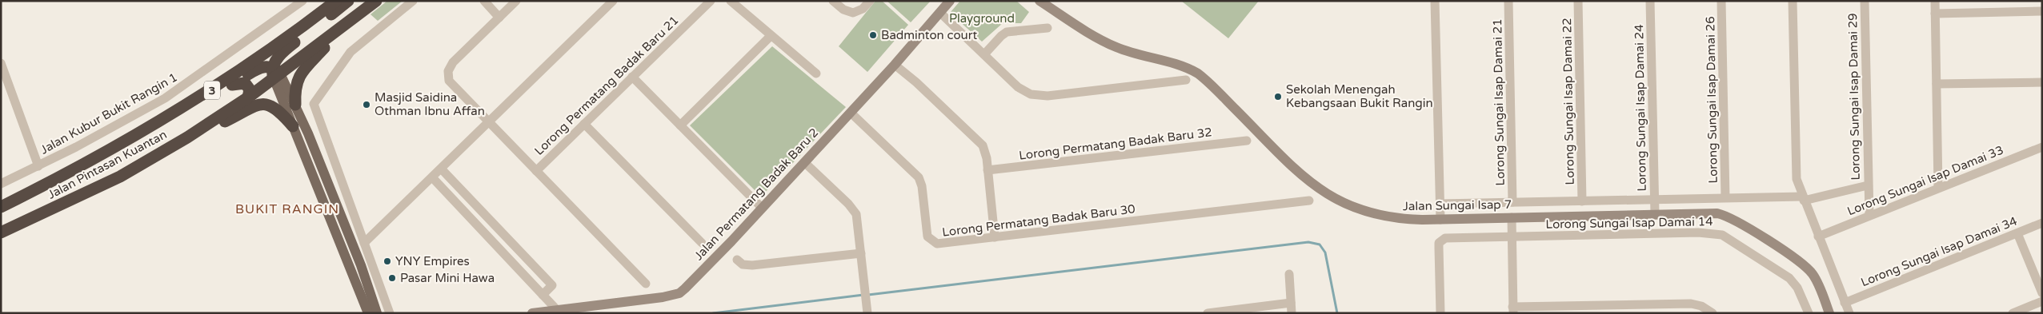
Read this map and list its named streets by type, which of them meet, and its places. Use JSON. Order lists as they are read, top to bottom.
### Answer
{
  "streets": {
    "highway": ["3", "Jalan Pintasan Kuantan"],
    "street": [
      "Lorong Permatang Badak Baru 21",
      "Lorong Sungai Isap Damai 29",
      "Lorong Sungai Isap Damai 26",
      "Lorong Sungai Isap Damai 22",
      "Lorong Sungai Isap Damai 21",
      "Lorong Sungai Isap Damai 24",
      "Jalan Kubur Bukit Rangin 1",
      "Lorong Permatang Badak Baru 32",
      "Lorong Sungai Isap Damai 33",
      "Jalan Permatang Badak Baru 2",
      "Jalan Sungai Isap 7",
      "Lorong Permatang Badak Baru 30",
      "Lorong Sungai Isap Damai 14",
      "Lorong Sungai Isap Damai 34"
    ]
  },
  "crossings": [
    ["Lorong Sungai Isap Damai 29", "Lorong Sungai Isap Damai 33"],
    ["Lorong Sungai Isap Damai 24", "Jalan Sungai Isap 7"],
    ["Jalan Permatang Badak Baru 2", "Lorong Permatang Badak Baru 30"]
  ],
  "districts": ["BUKIT RANGIN"],
  "parks": ["Playground"],
  "places": [
    "Badminton court",
    "Sekolah Menengah Kebangsaan Bukit Rangin",
    "Masjid Saidina Othman Ibnu Affan",
    "YNY Empires",
    "Pasar Mini Hawa"
  ]
}
